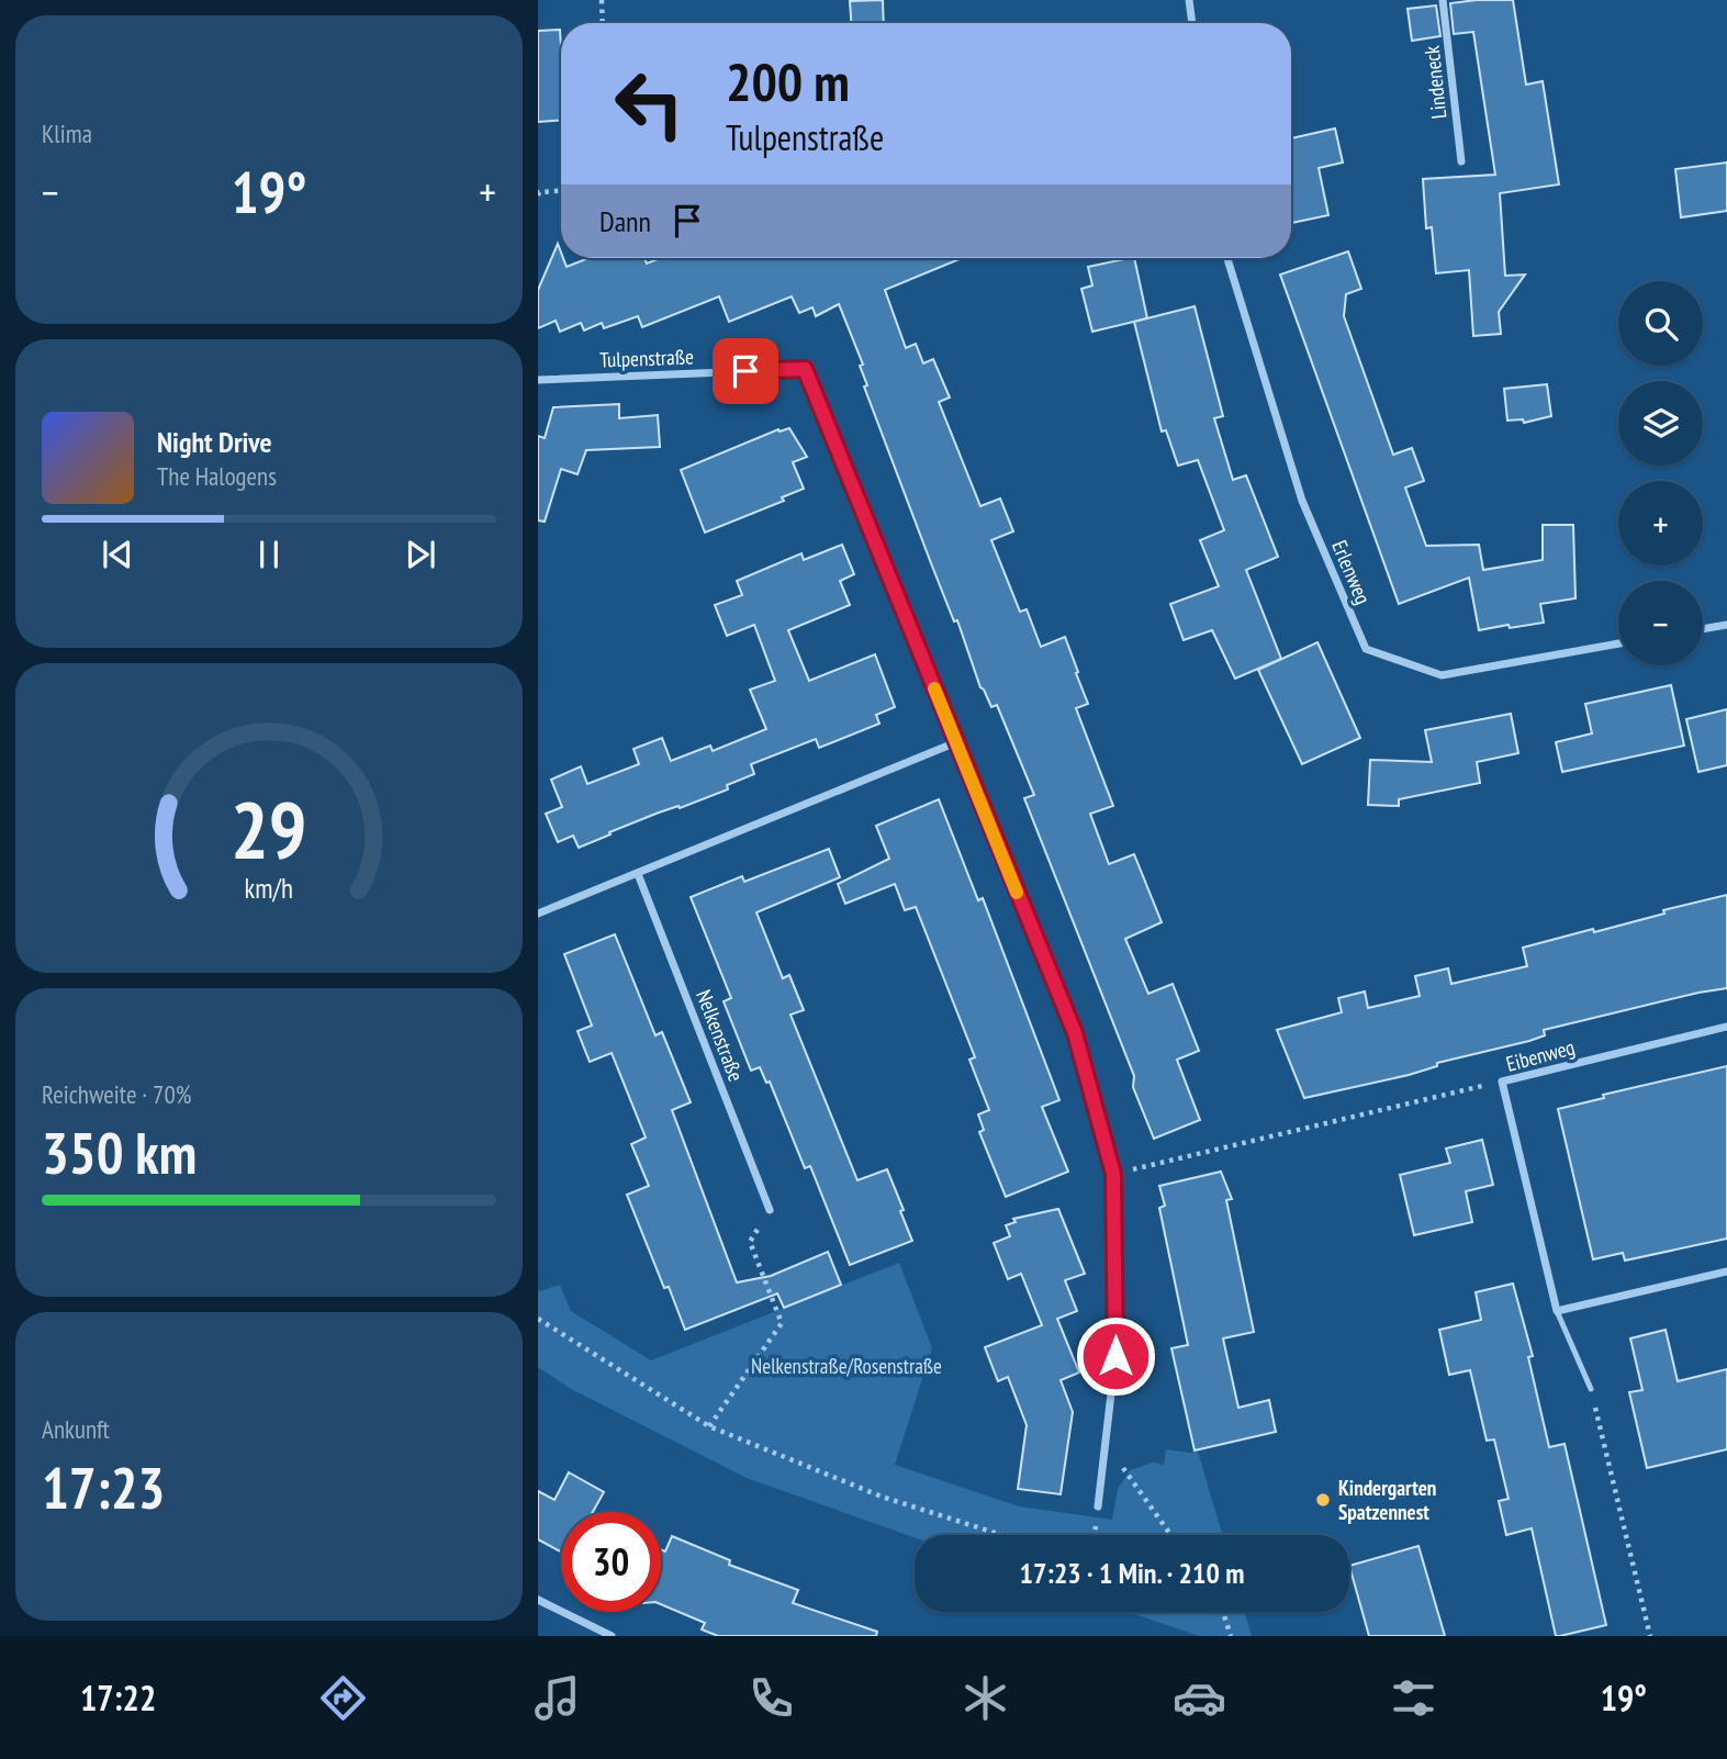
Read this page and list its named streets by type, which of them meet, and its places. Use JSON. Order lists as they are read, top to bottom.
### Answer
{
  "streets": {
    "street": [
      "Lindeneck",
      "Tulpenstraße",
      "Erlenweg",
      "Nelkenstraße",
      "Eibenweg"
    ]
  },
  "parks": ["Nelkenstraße/Rosenstraße"],
  "places": ["Kindergarten Spatzennest"],
  "page": {
    "tile": [
      "Klima",
      ["Reichweite · 70%", "350 km"],
      ["Ankunft", "17:23"]
    ],
    "turn": ["200 m", "Tulpenstraße"],
    "heat": ["−", "19°", "+"],
    "then": "Dann",
    "map_buttons": ["+", "−"],
    "song": ["Night Drive", "The Halogens"],
    "limit": "30",
    "trip": "17:23 · 1 Min. · 210 m",
    "tabs": ["17:22", "19°"],
    "gauge": ["29", "km/h"]
  }
}
